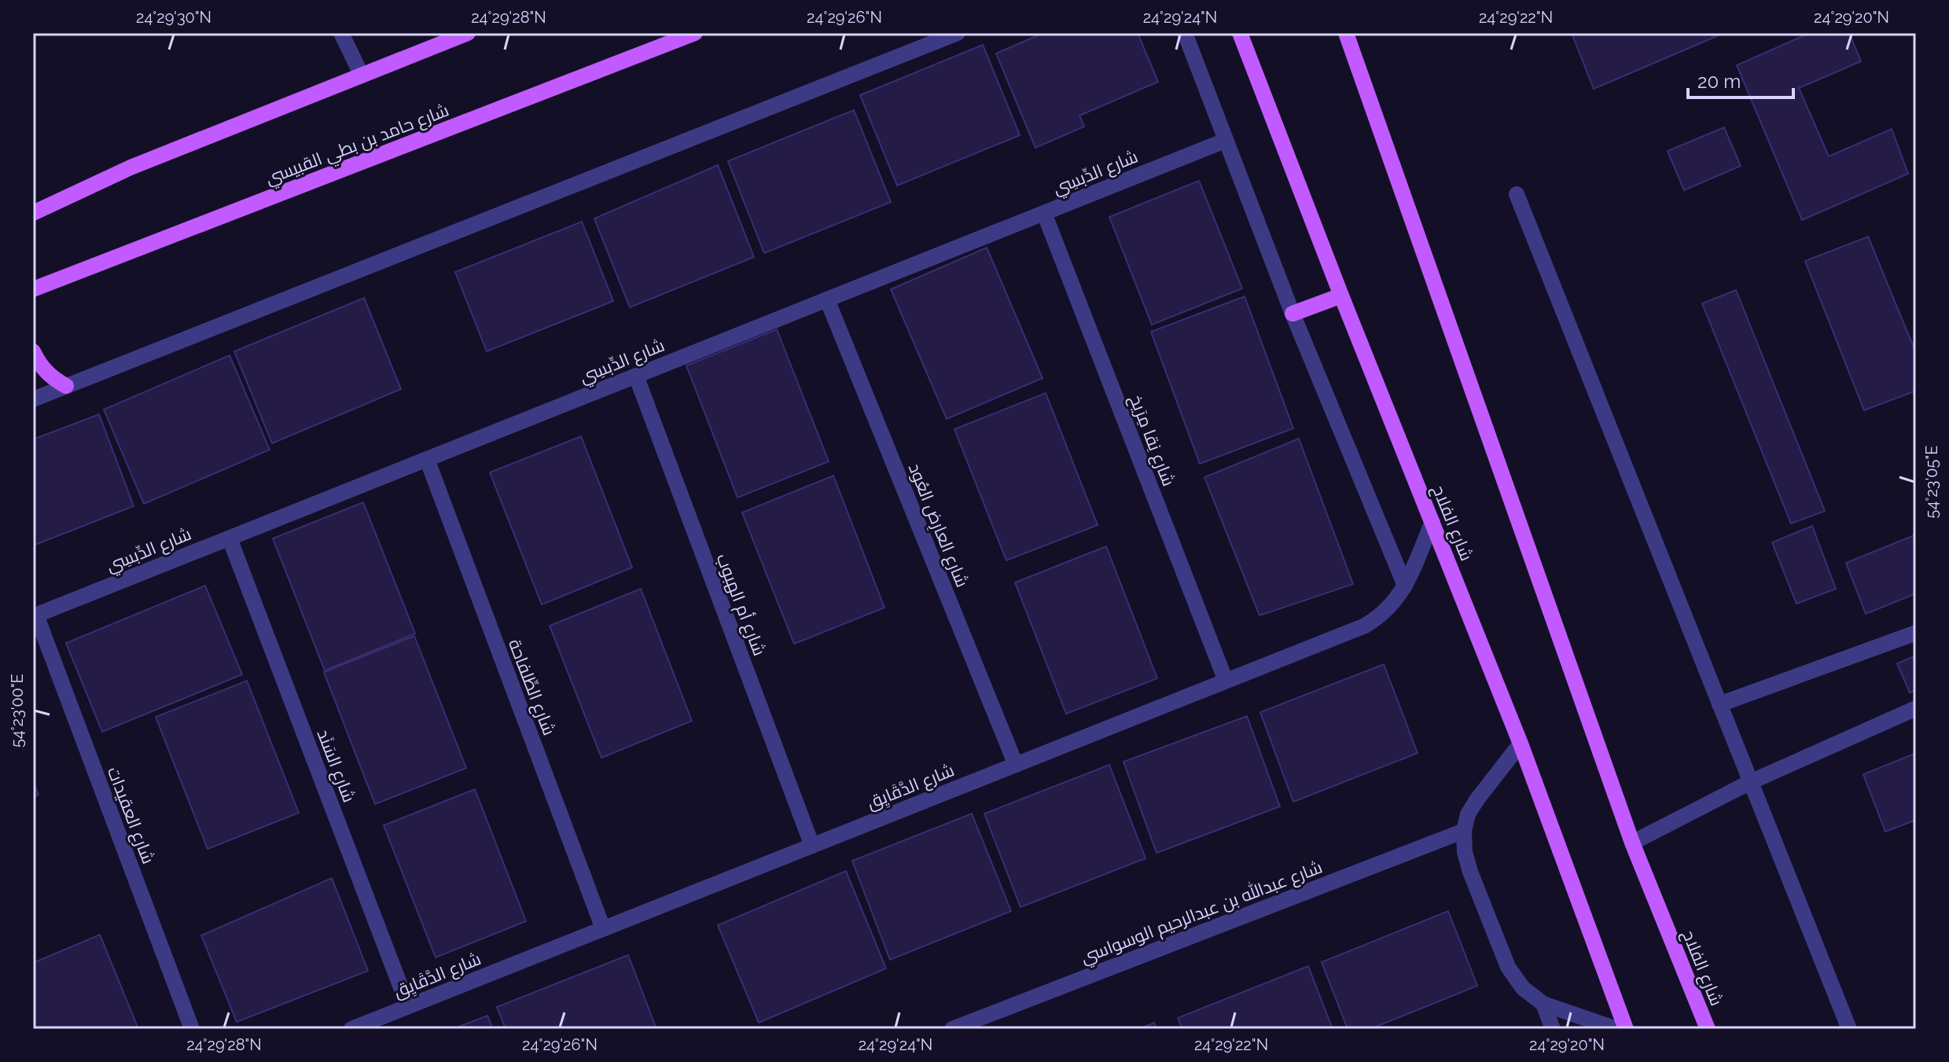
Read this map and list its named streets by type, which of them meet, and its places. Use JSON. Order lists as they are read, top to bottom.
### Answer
{
  "streets": {
    "main road": ["شارع حامد بن بطي القبيسي", "شارع الفلاح"],
    "street": [
      "شارع الدِّبسِي",
      "شارع نِقا مِرَيخ",
      "شارع العارِض العُود",
      "شارع أم الهبوب",
      "شارع الطِّلفاحة",
      "شارع السَنَد",
      "شارع الدَّقَايِق",
      "شارع العقيدات",
      "شارع عبدالله بن عبدالرحيم الوسواسي"
    ]
  },
  "crossings": [
    ["شارع الدِّبسِي", "شارع نِقا مِرَيخ"],
    ["شارع الدِّبسِي", "شارع العارِض العُود"],
    ["شارع الدِّبسِي", "شارع أم الهبوب"],
    ["شارع الدِّبسِي", "شارع الطِّلفاحة"],
    ["شارع الدِّبسِي", "شارع السَنَد"],
    ["شارع الدِّبسِي", "شارع العقيدات"],
    ["شارع نِقا مِرَيخ", "شارع الدَّقَايِق"],
    ["شارع الفلاح", "شارع الدَّقَايِق"],
    ["شارع العارِض العُود", "شارع الدَّقَايِق"],
    ["شارع أم الهبوب", "شارع الدَّقَايِق"],
    ["شارع الطِّلفاحة", "شارع الدَّقَايِق"],
    ["شارع السَنَد", "شارع الدَّقَايِق"]
  ],
  "scale_bar": "20 m",
  "coordinates": [
    "24°29'30\"N",
    "24°29'28\"N",
    "24°29'26\"N",
    "24°29'24\"N",
    "24°29'22\"N",
    "24°29'20\"N",
    "54°23'05\"E",
    "54°23'00\"E"
  ]
}
